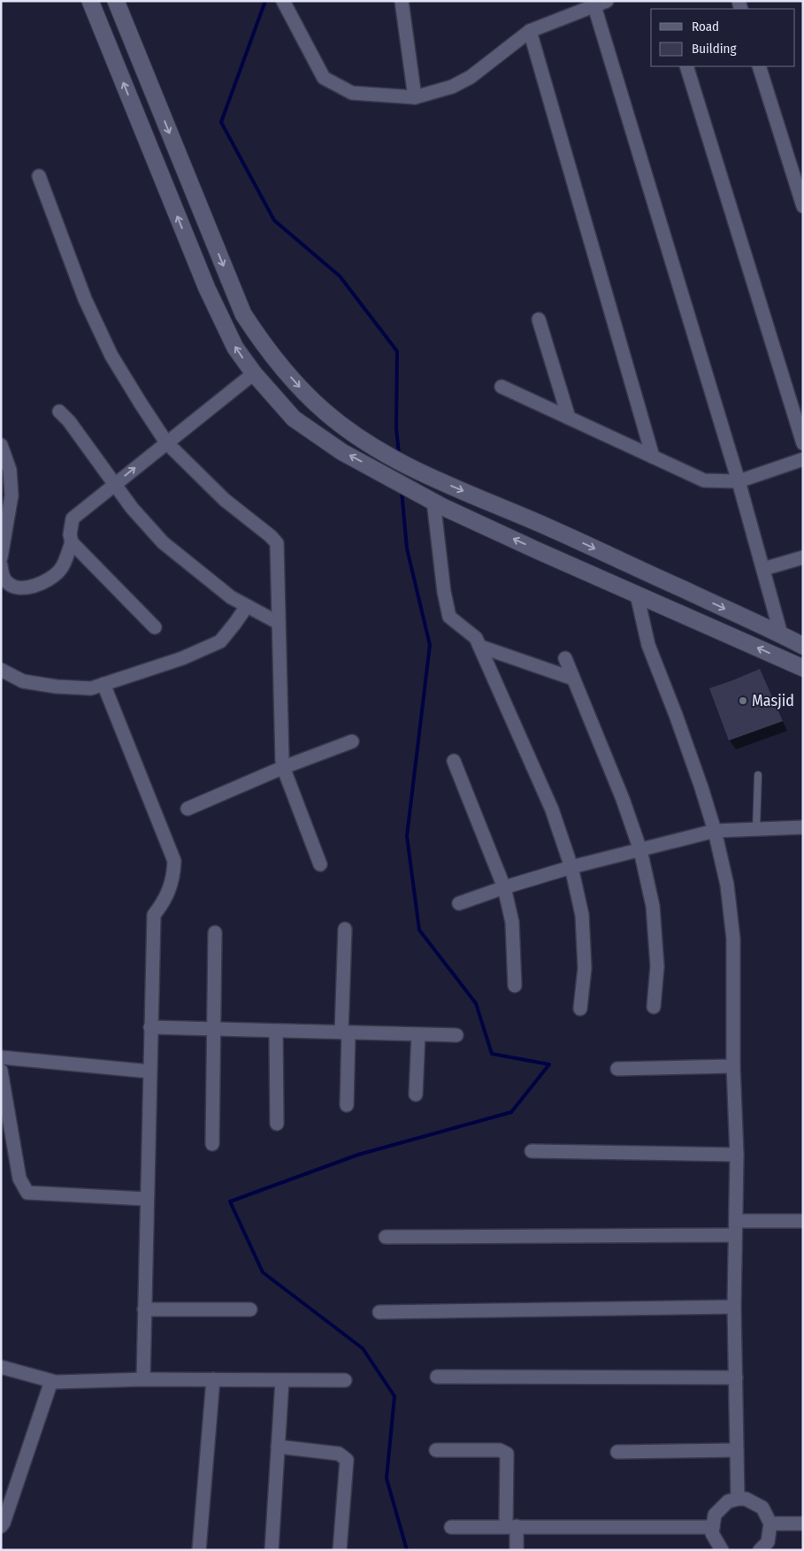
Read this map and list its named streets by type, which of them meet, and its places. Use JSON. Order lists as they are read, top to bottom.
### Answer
{
  "places": ["Masjid"],
  "legend": ["Road", "Building"]
}
